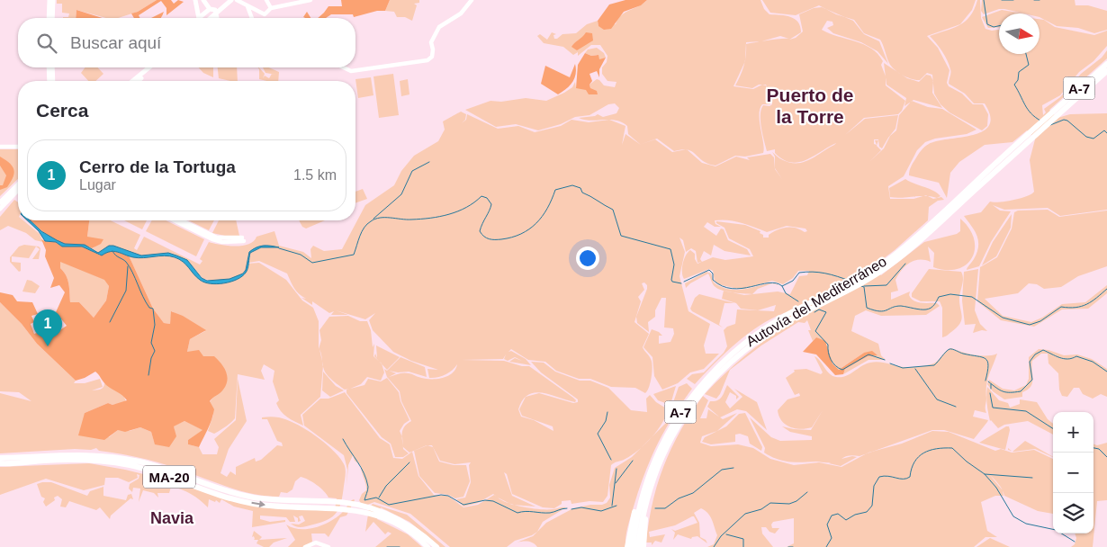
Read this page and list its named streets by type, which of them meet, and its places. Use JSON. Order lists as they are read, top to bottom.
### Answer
{
  "streets": {
    "highway": ["A-7", "Autovía del Mediterráneo", "MA-20"]
  },
  "districts": ["Puerto de la Torre", "Navia"],
  "north": "right",
  "page": {
    "search": "Buscar aquí",
    "heading": "Cerca",
    "list": [
      {
        "mark": "1",
        "name": "Cerro de la Tortuga",
        "note": "Lugar",
        "value": "1.5 km"
      }
    ],
    "pins": "1",
    "map_buttons": ["+", "−"]
  }
}
